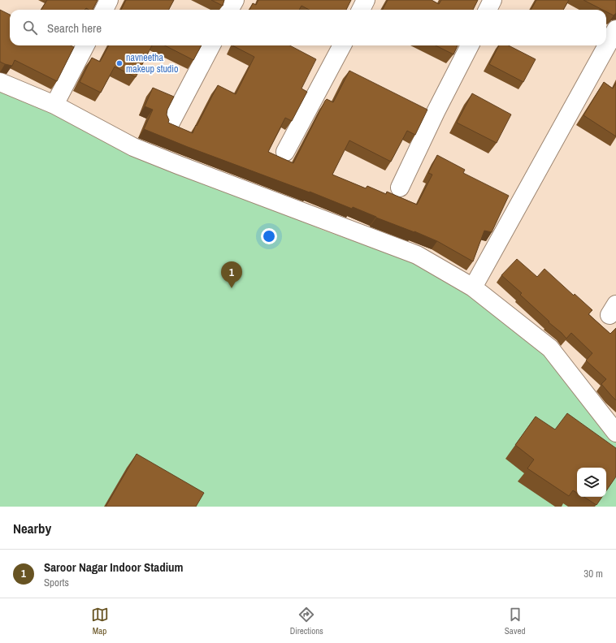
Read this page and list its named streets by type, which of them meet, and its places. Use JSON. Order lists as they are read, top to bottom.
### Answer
{
  "places": ["navneetha makeup studio"],
  "page": {
    "search": "Search here",
    "pins": "1",
    "heading": "Nearby",
    "list": [
      {
        "mark": "1",
        "name": "Saroor Nagar Indoor Stadium",
        "note": "Sports",
        "value": "30 m"
      }
    ],
    "nav": ["Map", "Directions", "Saved"]
  }
}
